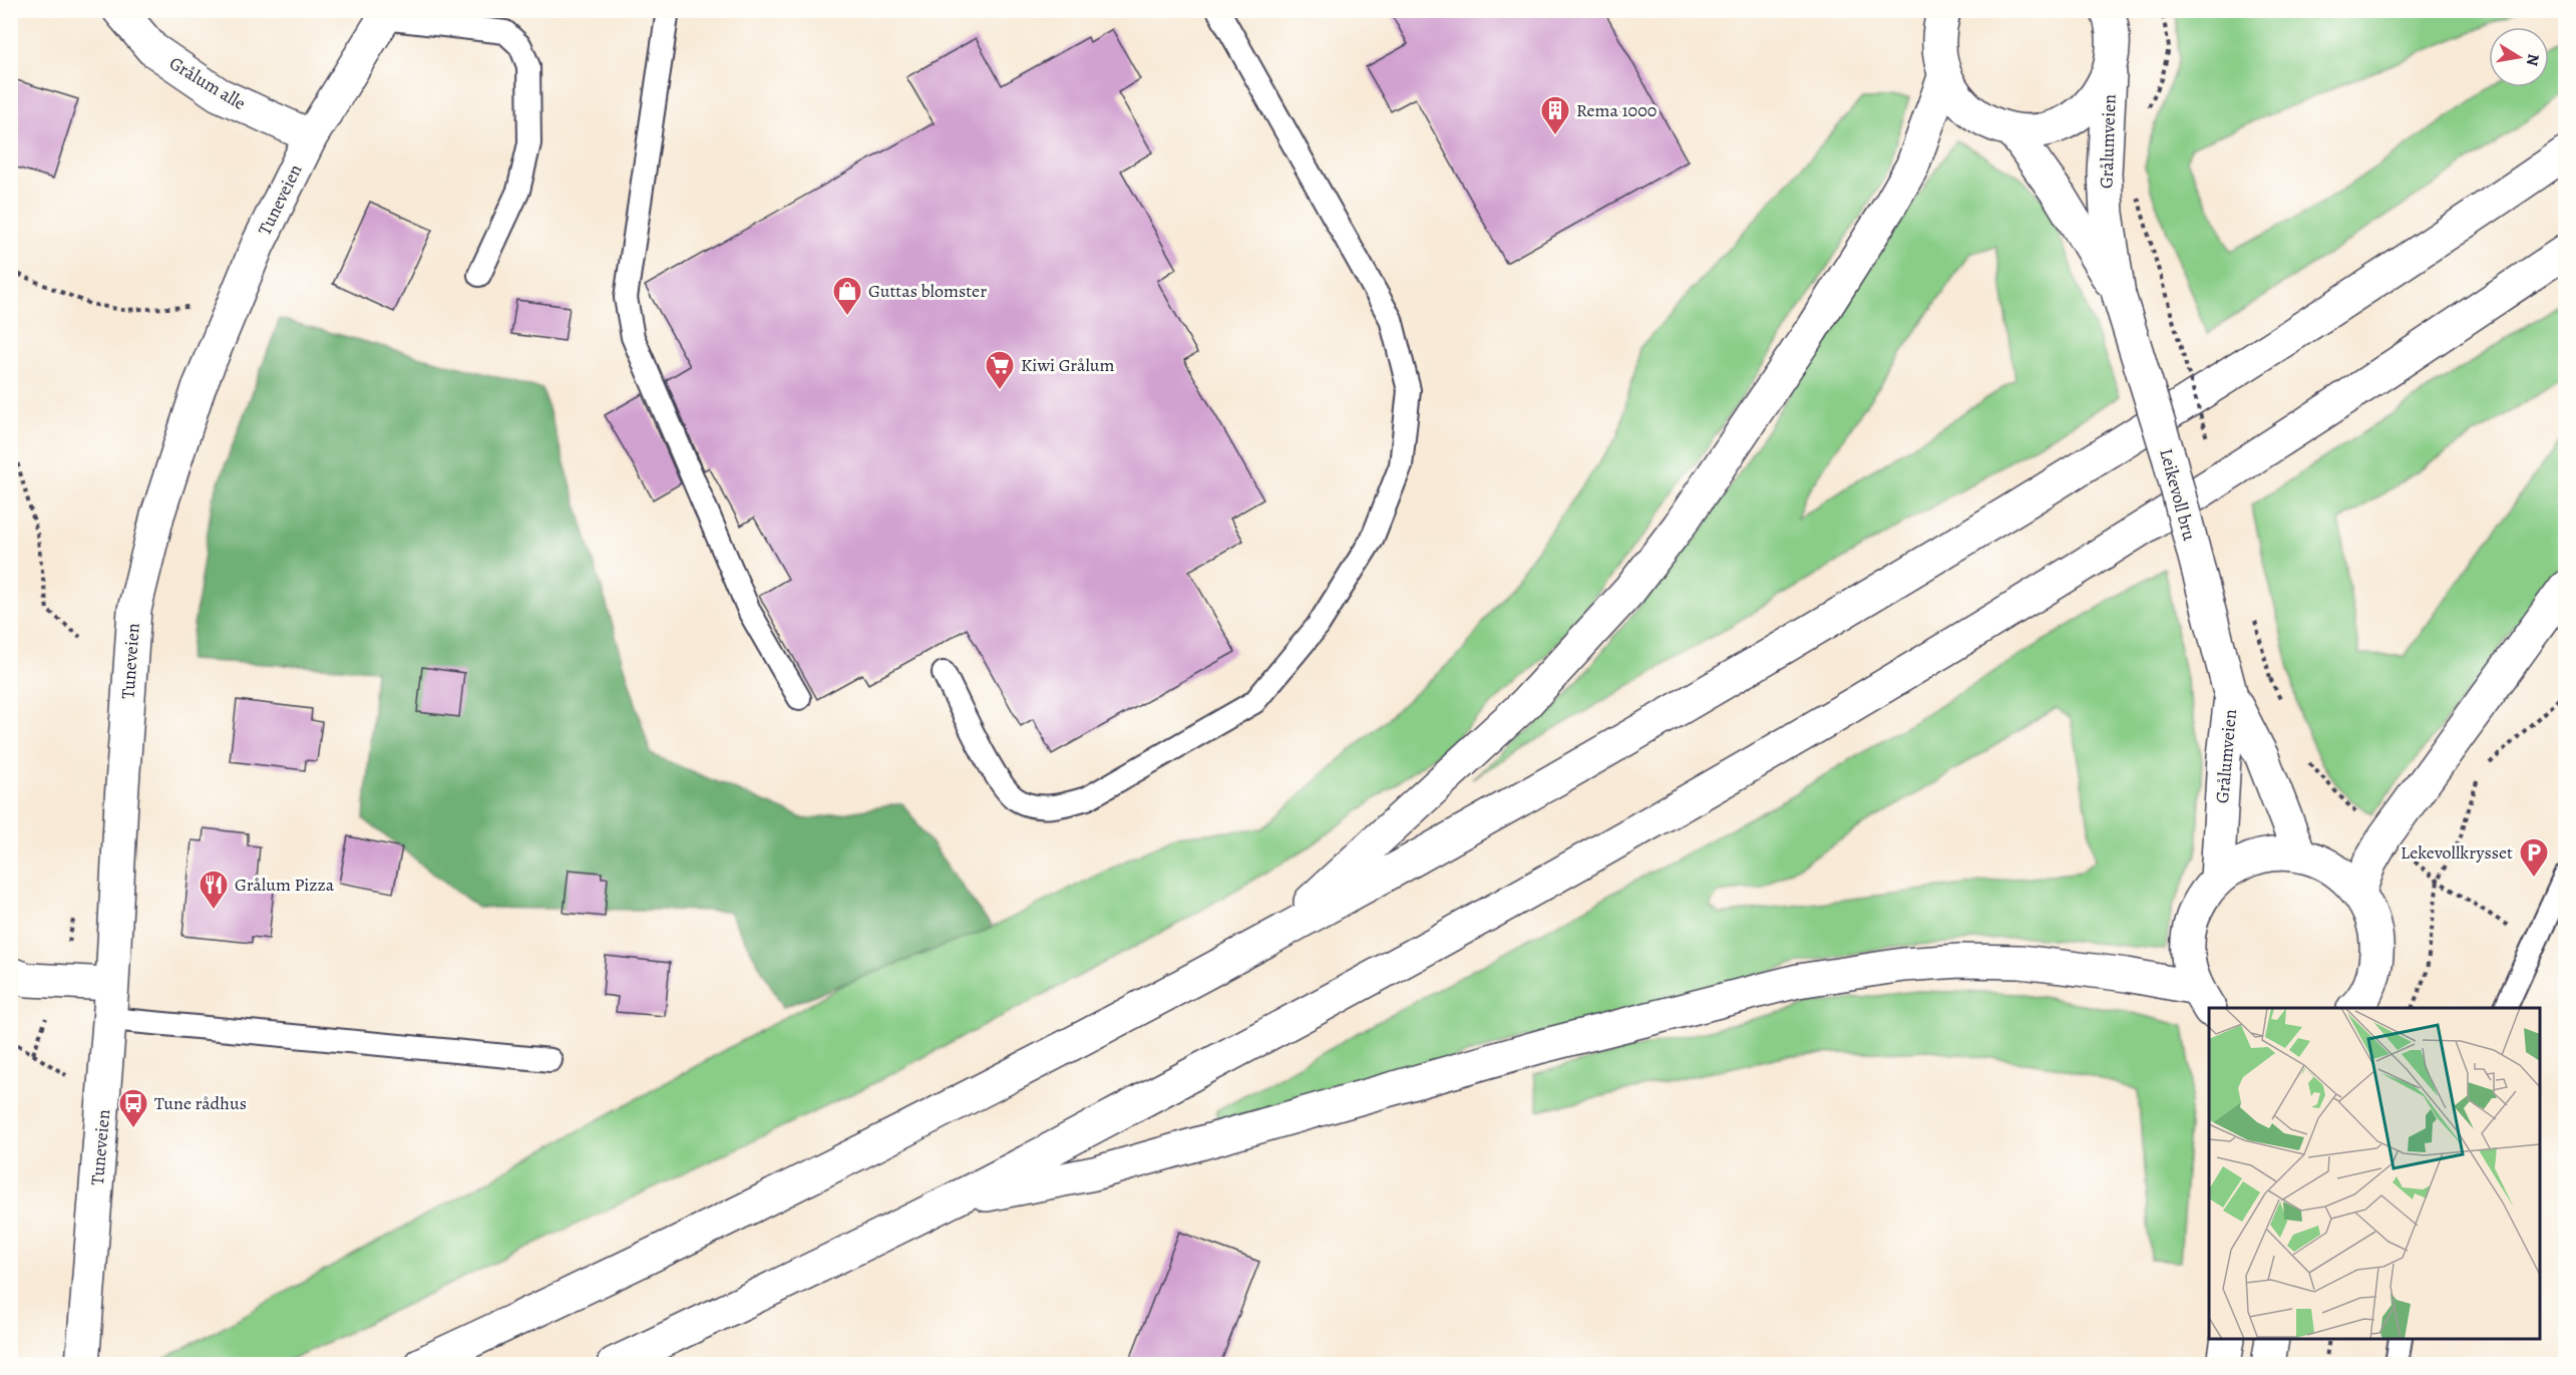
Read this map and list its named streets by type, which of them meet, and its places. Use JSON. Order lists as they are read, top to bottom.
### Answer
{
  "streets": {
    "main road": [
      "Grålum alle",
      "Grålumveien",
      "Tuneveien",
      "Leikevoll bru"
    ]
  },
  "crossings": [
    ["Grålum alle", "Tuneveien"],
    ["Grålumveien", "Leikevoll bru"]
  ],
  "places": {
    "building": ["Rema 1000"],
    "shop": ["Guttas blomster"],
    "supermarket": ["Kiwi Grålum"],
    "parking": ["Lekevollkrysset"],
    "restaurant": ["Grålum Pizza"],
    "bus stop": ["Tune rådhus"]
  },
  "north": "right"
}
